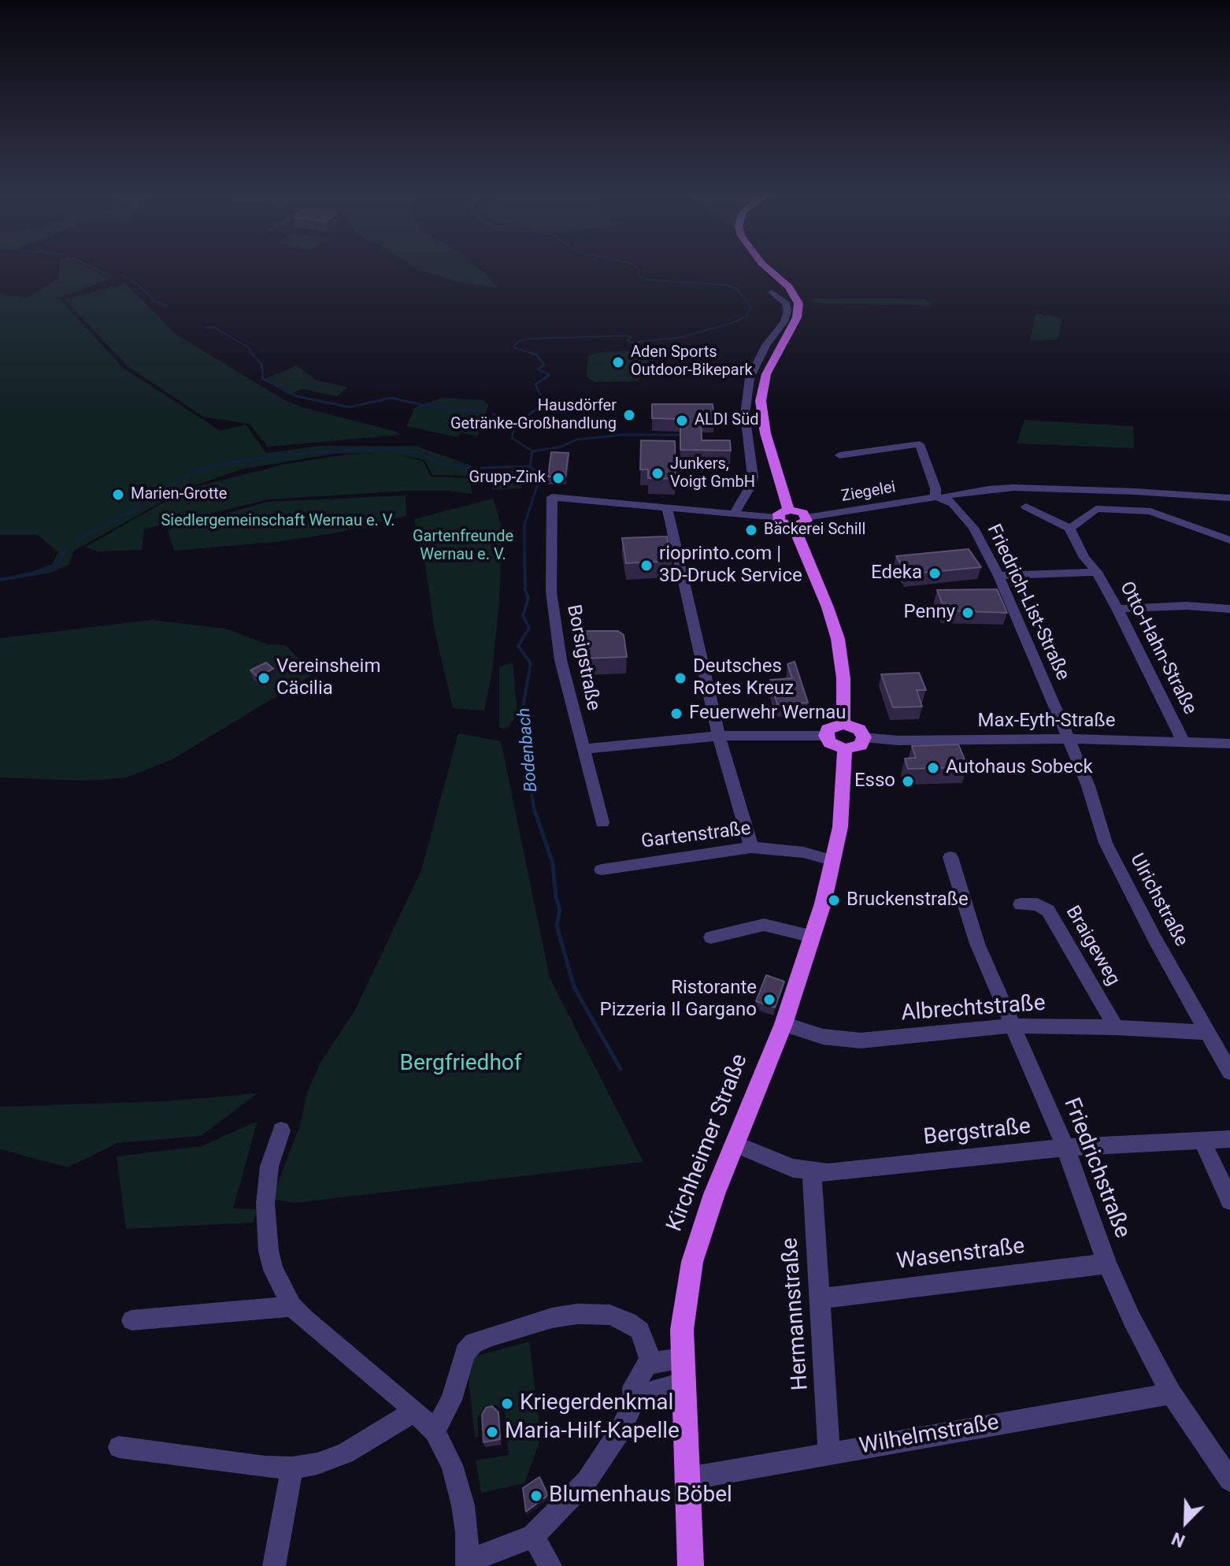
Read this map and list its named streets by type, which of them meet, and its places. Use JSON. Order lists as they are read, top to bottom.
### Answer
{
  "streets": {
    "main road": ["Kirchheimer Straße"],
    "street": [
      "Ziegelei",
      "Friedrich-List-Straße",
      "Otto-Hahn-Straße",
      "Borsigstraße",
      "Max-Eyth-Straße",
      "Gartenstraße",
      "Ulrichstraße",
      "Braigeweg",
      "Albrechtstraße",
      "Bergstraße",
      "Friedrichstraße",
      "Wasenstraße",
      "Hermannstraße",
      "Wilhelmstraße"
    ]
  },
  "crossings": [
    ["Ziegelei", "Friedrich-List-Straße"],
    ["Friedrich-List-Straße", "Otto-Hahn-Straße"],
    ["Friedrich-List-Straße", "Max-Eyth-Straße"],
    ["Friedrich-List-Straße", "Ulrichstraße"],
    ["Otto-Hahn-Straße", "Max-Eyth-Straße"],
    ["Max-Eyth-Straße", "Ulrichstraße"],
    ["Max-Eyth-Straße", "Kirchheimer Straße"],
    ["Gartenstraße", "Kirchheimer Straße"],
    ["Ulrichstraße", "Albrechtstraße"],
    ["Braigeweg", "Albrechtstraße"],
    ["Albrechtstraße", "Kirchheimer Straße"],
    ["Albrechtstraße", "Friedrichstraße"],
    ["Bergstraße", "Kirchheimer Straße"],
    ["Bergstraße", "Friedrichstraße"],
    ["Bergstraße", "Hermannstraße"],
    ["Kirchheimer Straße", "Wilhelmstraße"],
    ["Friedrichstraße", "Wasenstraße"],
    ["Friedrichstraße", "Wilhelmstraße"],
    ["Wasenstraße", "Hermannstraße"],
    ["Hermannstraße", "Wilhelmstraße"]
  ],
  "water": ["Bodenbach"],
  "parks": ["Siedlergemeinschaft Wernau e. V.", "Gartenfreunde Wernau e. V.", "Bergfriedhof"],
  "places": [
    "Aden Sports Outdoor-Bikepark",
    "Hausdörfer Getränke-Großhandlung",
    "ALDI Süd",
    "Junkers, Voigt GmbH",
    "Grupp-Zink",
    "Marien-Grotte",
    "Bäckerei Schill",
    "rioprinto.com | 3D-Druck Service",
    "Edeka",
    "Penny",
    "Vereinsheim Cäcilia",
    "Deutsches Rotes Kreuz",
    "Feuerwehr Wernau",
    "Autohaus Sobeck",
    "Esso",
    "Bruckenstraße",
    "Ristorante Pizzeria Il Gargano",
    "Kriegerdenkmal",
    "Maria-Hilf-Kapelle",
    "Blumenhaus Böbel"
  ],
  "north": "bottom left"
}
